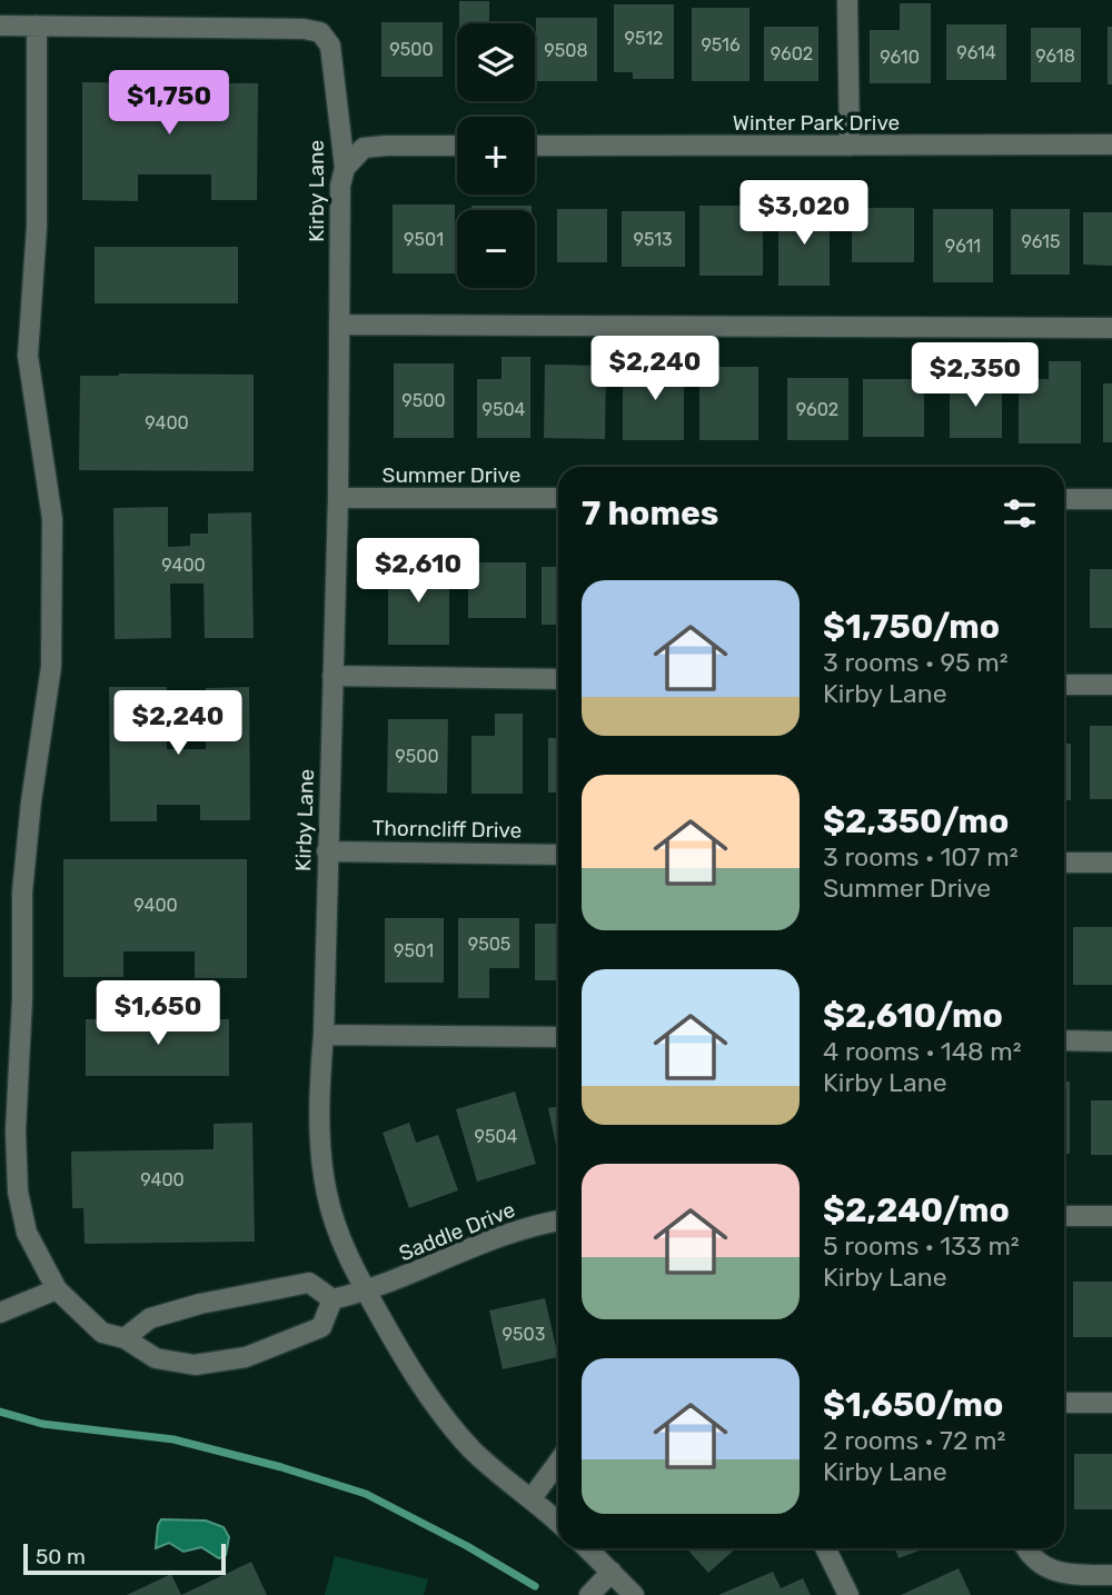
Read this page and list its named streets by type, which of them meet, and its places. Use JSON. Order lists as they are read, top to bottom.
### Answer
{
  "streets": {
    "street": [
      "Winter Park Drive",
      "Kirby Lane",
      "Summer Drive",
      "Thorncliff Drive",
      "Saddle Drive"
    ]
  },
  "crossings": [
    ["Kirby Lane", "Summer Drive"],
    ["Kirby Lane", "Thorncliff Drive"],
    ["Kirby Lane", "Saddle Drive"]
  ],
  "house_numbers": [
    "9512",
    "9516",
    "9500",
    "9508",
    "9614",
    "9602",
    "9618",
    "9610",
    "9501",
    "9513",
    "9615",
    "9611",
    "9500",
    "9504",
    "9602",
    "9400",
    "9400",
    "9500",
    "9400",
    "9505",
    "9501",
    "9504",
    "9400",
    "9503"
  ],
  "scale_bar": "50 m",
  "page": {
    "map_buttons": ["+", "−"],
    "price": [
      "$1,750",
      "$3,020",
      "$2,240",
      "$2,350",
      "$2,610",
      "$2,240",
      "$1,650"
    ],
    "heading": "7 homes",
    "list": [
      {
        "name": "$1,750/mo",
        "note": "3 rooms · 95 m² · Kirby Lane"
      },
      {
        "name": "$2,350/mo",
        "note": "3 rooms · 107 m² · Summer Drive"
      },
      {
        "name": "$2,610/mo",
        "note": "4 rooms · 148 m² · Kirby Lane"
      },
      {
        "name": "$2,240/mo",
        "note": "5 rooms · 133 m² · Kirby Lane"
      },
      {
        "name": "$1,650/mo",
        "note": "2 rooms · 72 m² · Kirby Lane"
      }
    ],
    "scale": "50 m"
  }
}
